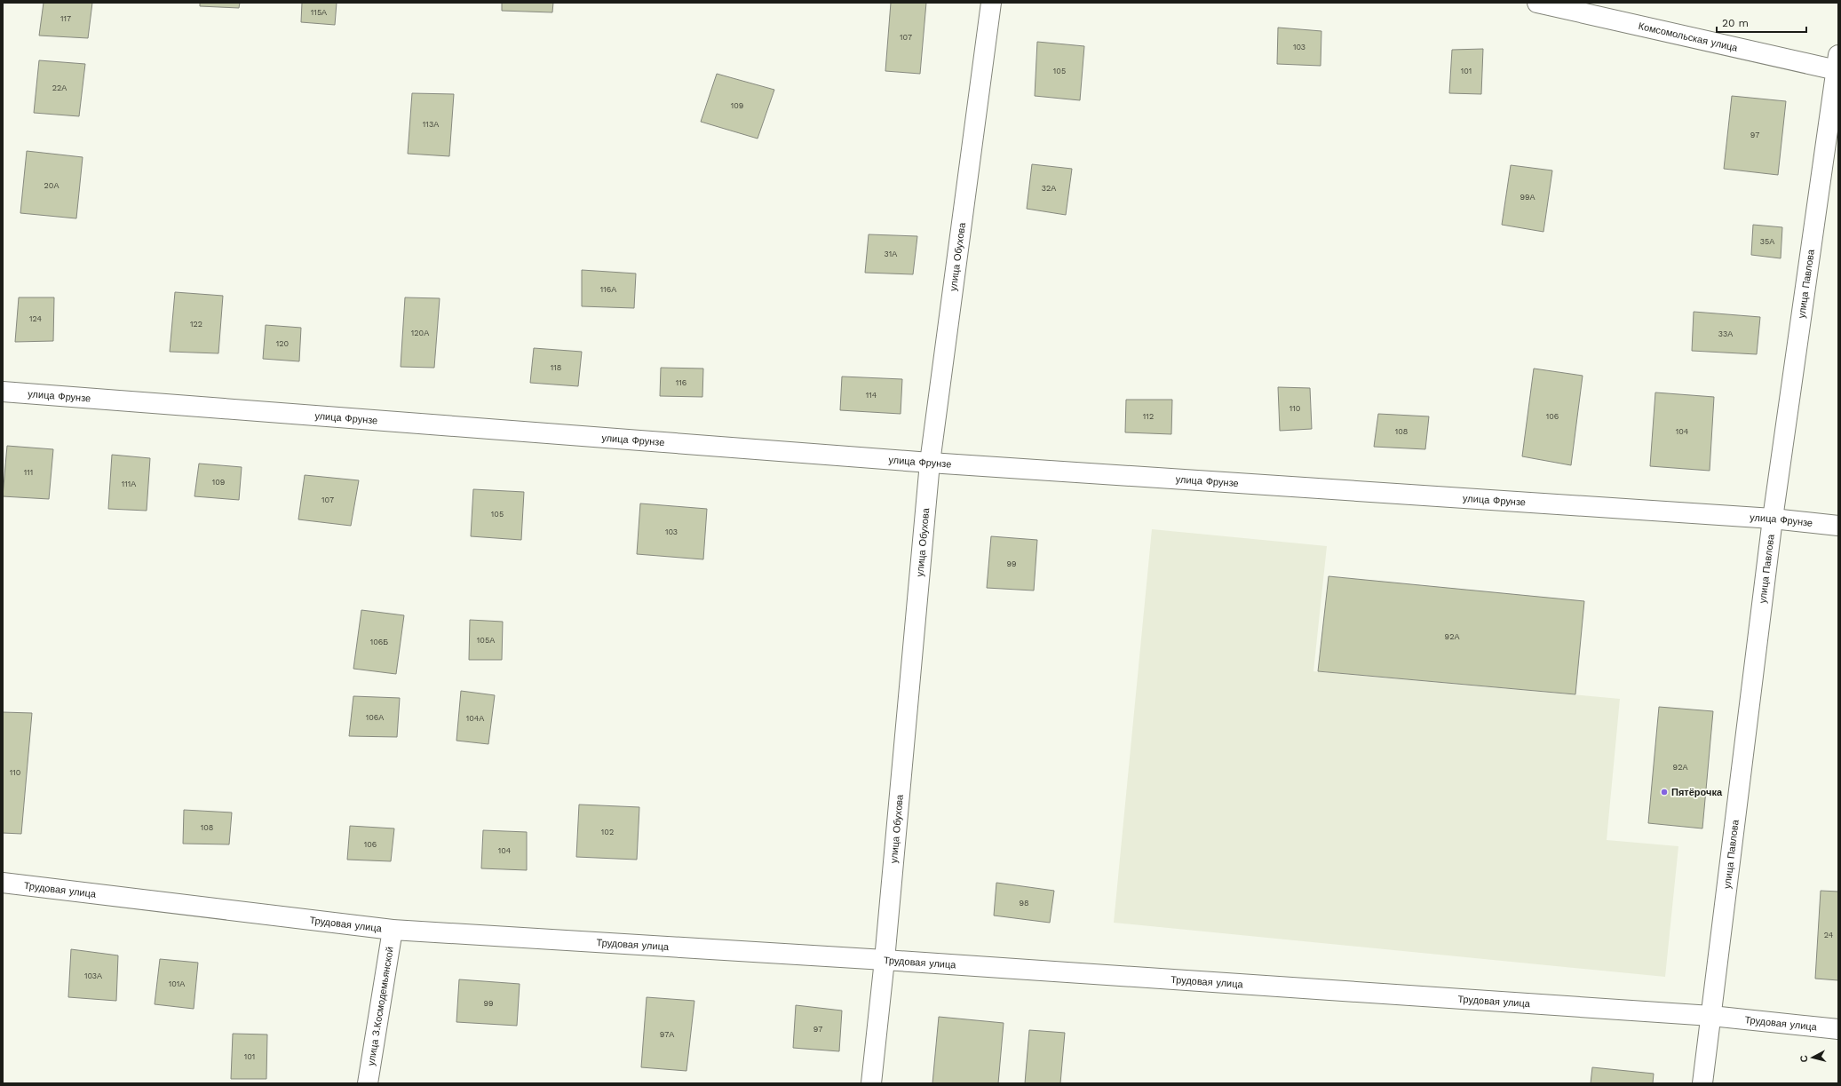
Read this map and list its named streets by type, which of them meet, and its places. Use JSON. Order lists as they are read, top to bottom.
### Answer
{
  "streets": {
    "street": [
      "Комсомольская улица",
      "улица Обухова",
      "улица Павлова",
      "улица Фрунзе",
      "Трудовая улица",
      "улица З.Космодемьянской"
    ]
  },
  "crossings": [
    ["Комсомольская улица", "улица Павлова"],
    ["улица Обухова", "улица Фрунзе"],
    ["улица Обухова", "Трудовая улица"],
    ["улица Павлова", "улица Фрунзе"],
    ["улица Павлова", "Трудовая улица"],
    ["Трудовая улица", "улица З.Космодемьянской"]
  ],
  "places": ["Пятёрочка"],
  "house_numbers": [
    "115А",
    "117",
    "107",
    "103",
    "105",
    "101",
    "22А",
    "109",
    "113А",
    "97",
    "20А",
    "32А",
    "99А",
    "35А",
    "31А",
    "116А",
    "124",
    "122",
    "120А",
    "33А",
    "120",
    "118",
    "116",
    "114",
    "110",
    "112",
    "106",
    "108",
    "104",
    "111",
    "109",
    "111А",
    "107",
    "105",
    "103",
    "99",
    "92А",
    "105А",
    "106Б",
    "106А",
    "104А",
    "92А",
    "110",
    "108",
    "102",
    "106",
    "104",
    "98",
    "24",
    "103А",
    "101А",
    "99",
    "97",
    "97А",
    "101"
  ],
  "scale_bar": "20 m",
  "north": "left"
}
